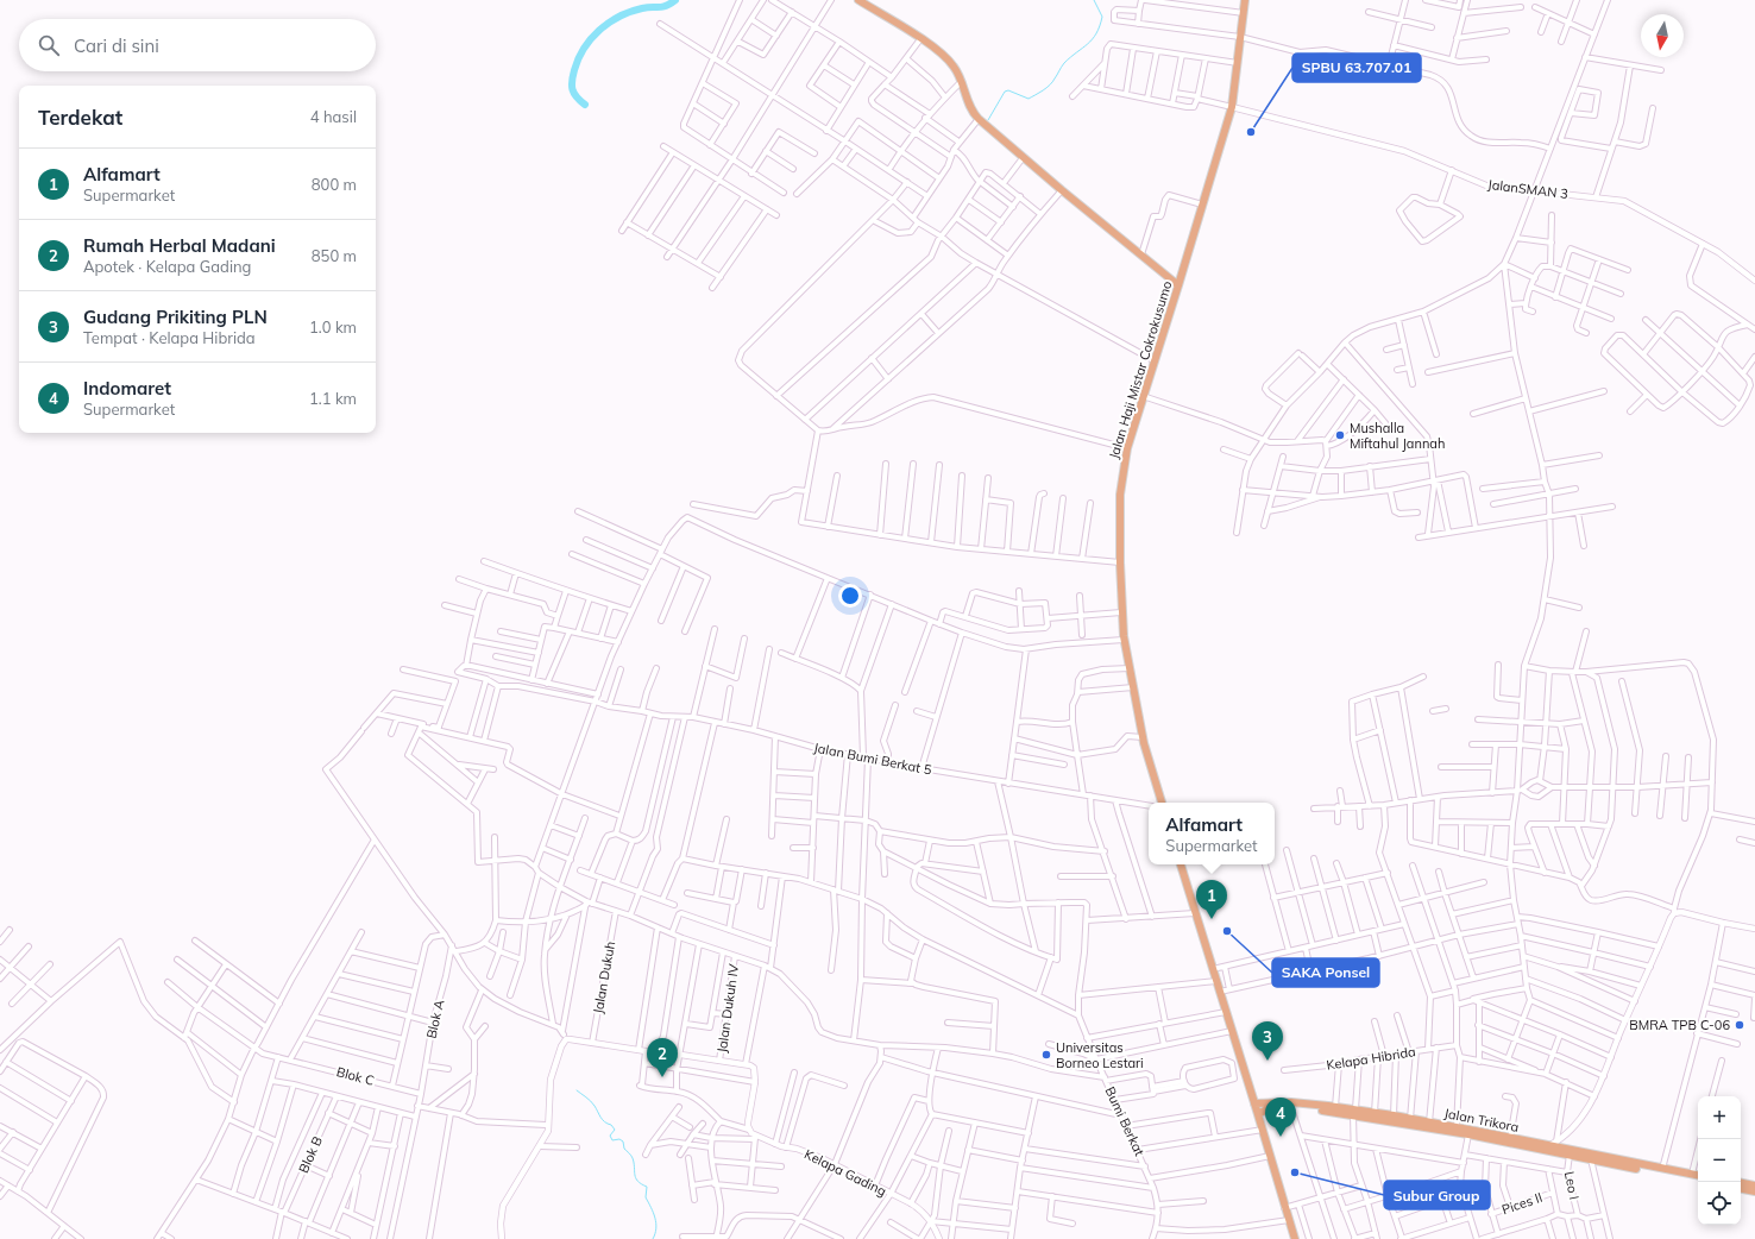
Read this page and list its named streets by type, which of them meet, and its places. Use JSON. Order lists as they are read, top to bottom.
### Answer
{
  "streets": {
    "main road": ["Jalan Haji Mistar Cokrokusumo", "Jalan Trikora"],
    "street": [
      "JalanSMAN 3",
      "Jalan Bumi Berkat 5",
      "Jalan Dukuh",
      "Jalan Dukuh IV",
      "Blok A",
      "Kelapa Hibrida",
      "Blok C",
      "Bumi Berkat",
      "Blok B",
      "Kelapa Gading",
      "Leo I",
      "Pices II"
    ]
  },
  "crossings": [
    ["JalanSMAN 3", "Jalan Haji Mistar Cokrokusumo"],
    ["Blok A", "Blok C"],
    ["Jalan Trikora", "Leo I"]
  ],
  "places": [
    "SPBU 63.707.01",
    "Mushalla Miftahul Jannah",
    "SAKA Ponsel",
    "BMRA TPB C-06",
    "Universitas Borneo Lestari",
    "Subur Group"
  ],
  "north": "bottom",
  "page": {
    "search": "Cari di sini",
    "heading": ["Terdekat", "4 hasil"],
    "list": [
      {
        "mark": "1",
        "name": "Alfamart",
        "note": "Supermarket",
        "value": "800 m"
      },
      {
        "mark": "2",
        "name": "Rumah Herbal Madani",
        "note": "Apotek · Kelapa Gading",
        "value": "850 m"
      },
      {
        "mark": "3",
        "name": "Gudang Prikiting PLN",
        "note": "Tempat · Kelapa Hibrida",
        "value": "1.0 km"
      },
      {
        "mark": "4",
        "name": "Indomaret",
        "note": "Supermarket",
        "value": "1.1 km"
      }
    ],
    "popup": ["Alfamart", "Supermarket"],
    "pins": [
      "1",
      "3",
      "2",
      "4"
    ],
    "map_buttons": ["+", "−"]
  }
}
